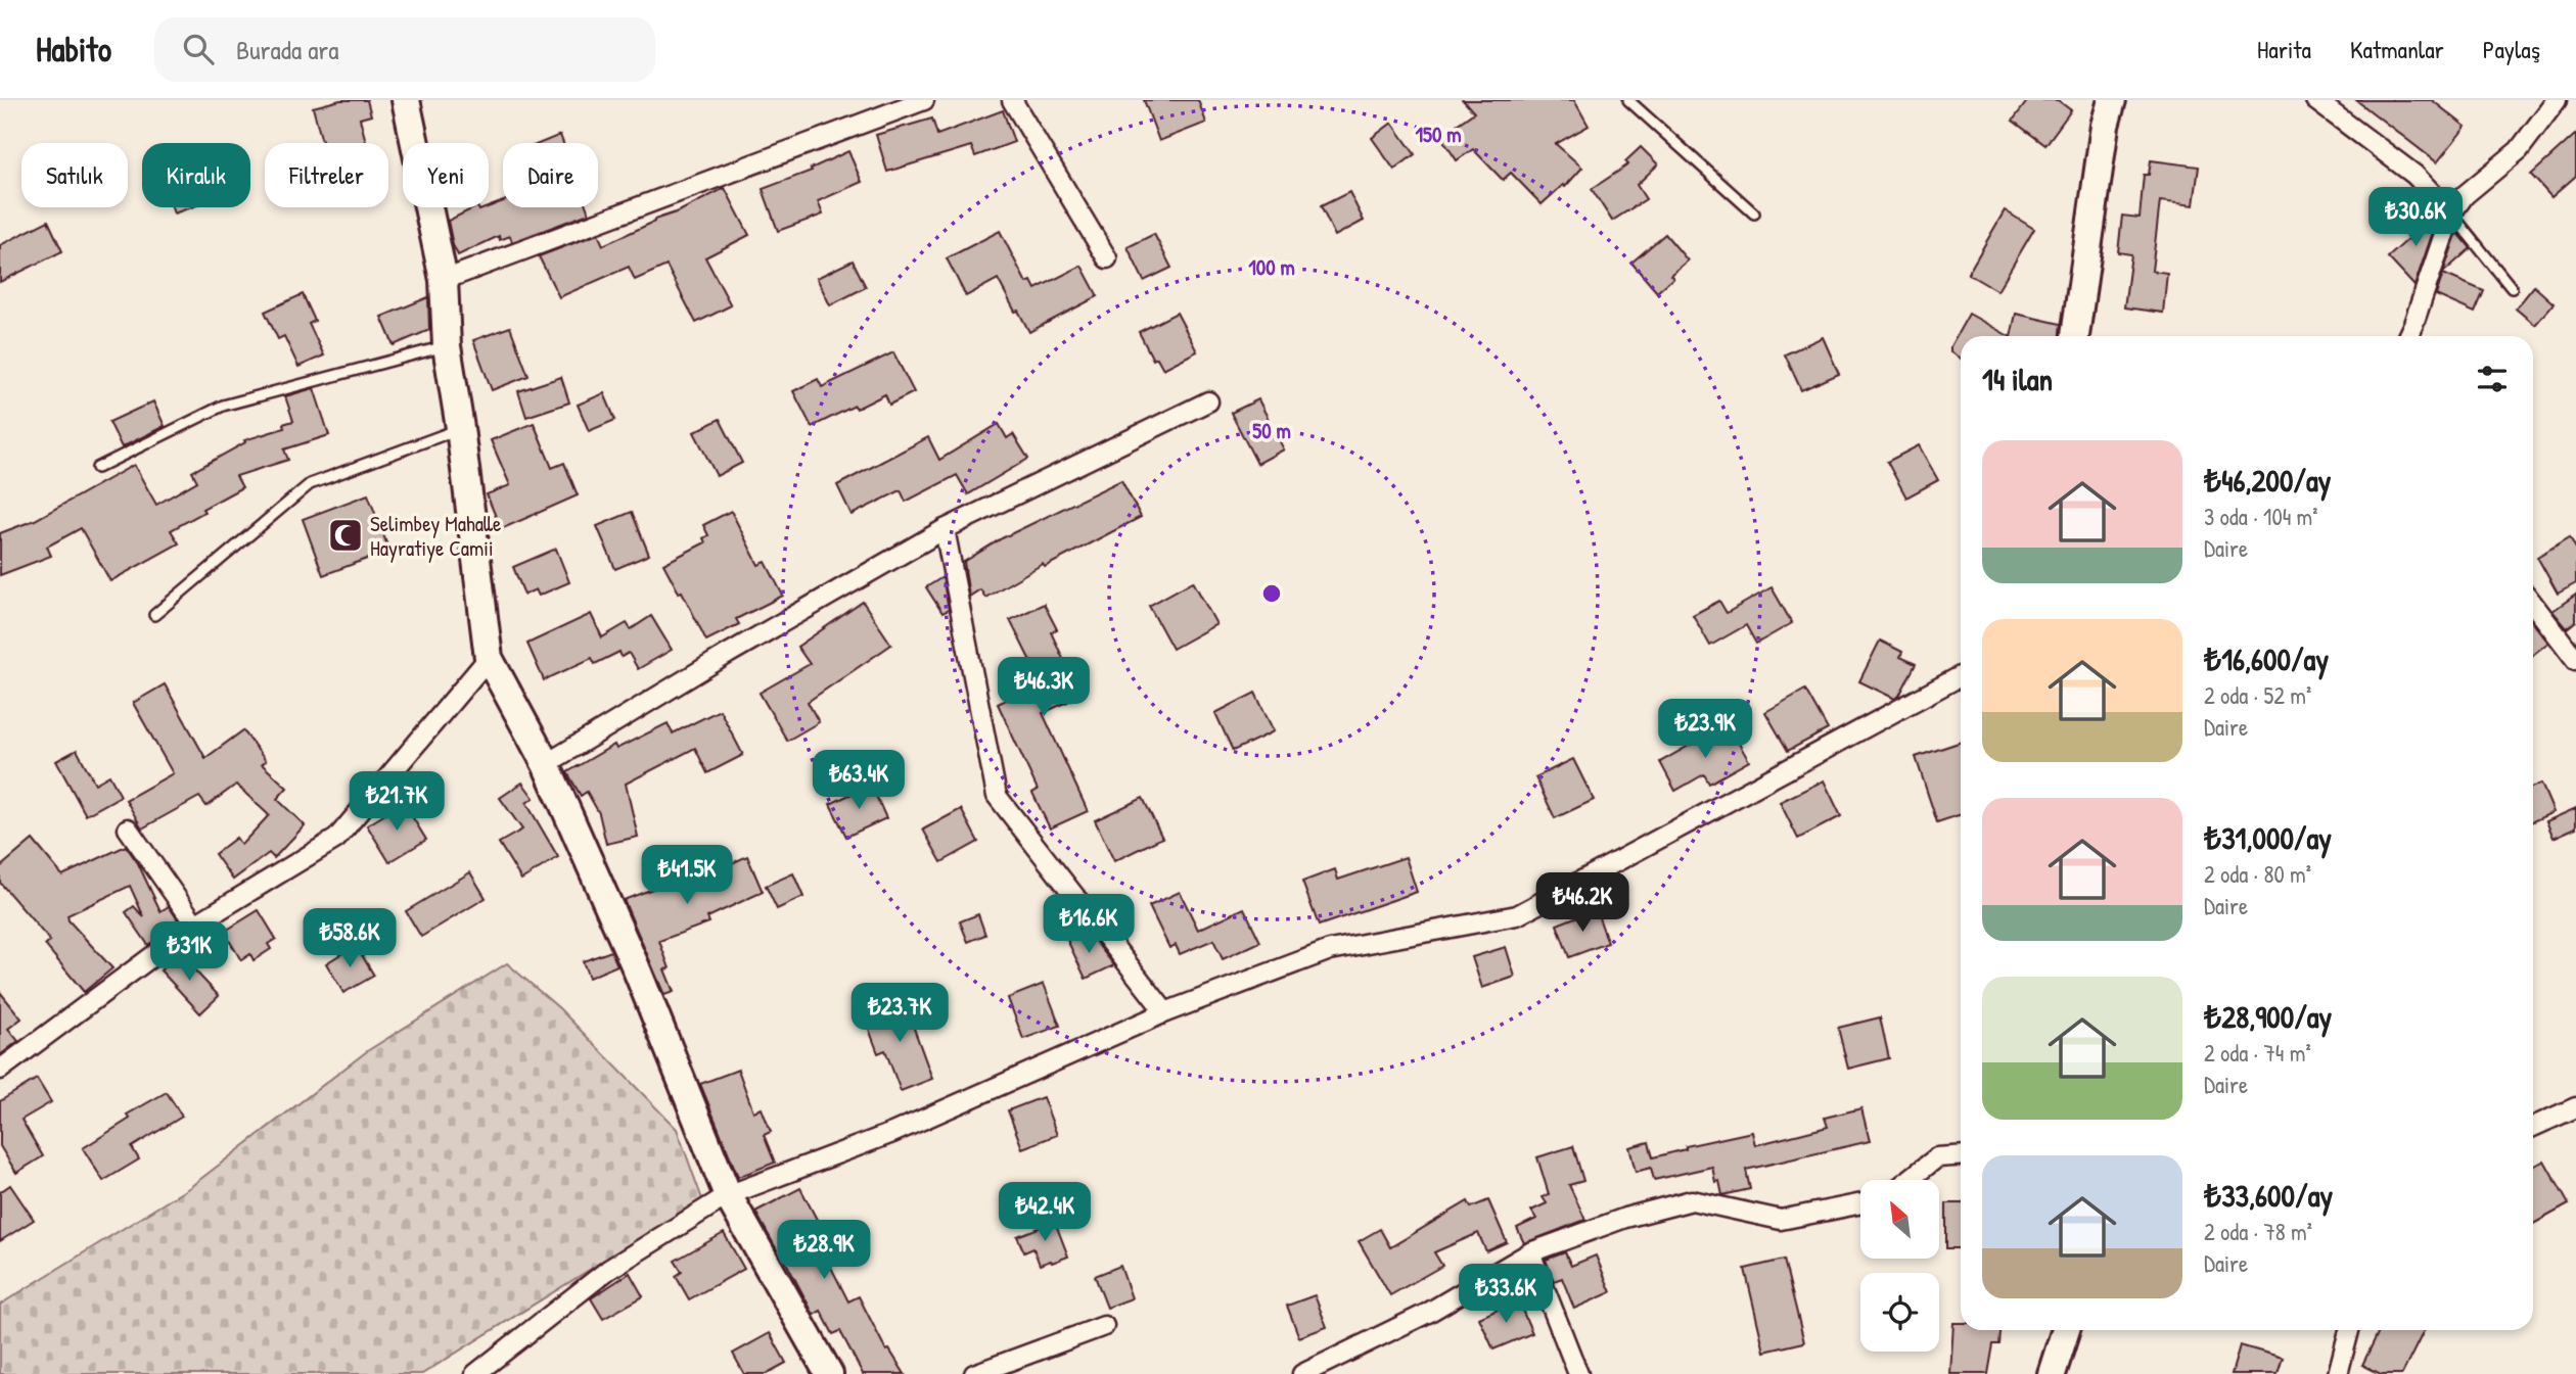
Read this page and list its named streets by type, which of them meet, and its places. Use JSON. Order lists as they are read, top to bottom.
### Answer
{
  "places": {
    "mosque": ["Selimbey Mahalle Hayratiye Camii"]
  },
  "north": "top left",
  "page": {
    "header": "Habito",
    "search": "Burada ara",
    "nav": ["Harita", "Katmanlar", "Paylaş"],
    "chip": [
      "Satılık",
      "Kiralık",
      "Filtreler",
      "Yeni",
      "Daire"
    ],
    "price": [
      "₺30.6K",
      "₺46.3K",
      "₺23.9K",
      "₺63.4K",
      "₺21.7K",
      "₺41.5K",
      "₺46.2K",
      "₺16.6K",
      "₺58.6K",
      "₺31K",
      "₺23.7K",
      "₺42.4K",
      "₺28.9K",
      "₺33.6K"
    ],
    "heading": "14 ilan",
    "list": [
      {
        "name": "₺46,200/ay",
        "note": "3 oda · 104 m² · Daire"
      },
      {
        "name": "₺16,600/ay",
        "note": "2 oda · 52 m² · Daire"
      },
      {
        "name": "₺31,000/ay",
        "note": "2 oda · 80 m² · Daire"
      },
      {
        "name": "₺28,900/ay",
        "note": "2 oda · 74 m² · Daire"
      },
      {
        "name": "₺33,600/ay",
        "note": "2 oda · 78 m² · Daire"
      }
    ]
  },
  "rings": ["150 m", "100 m", "50 m"]
}
